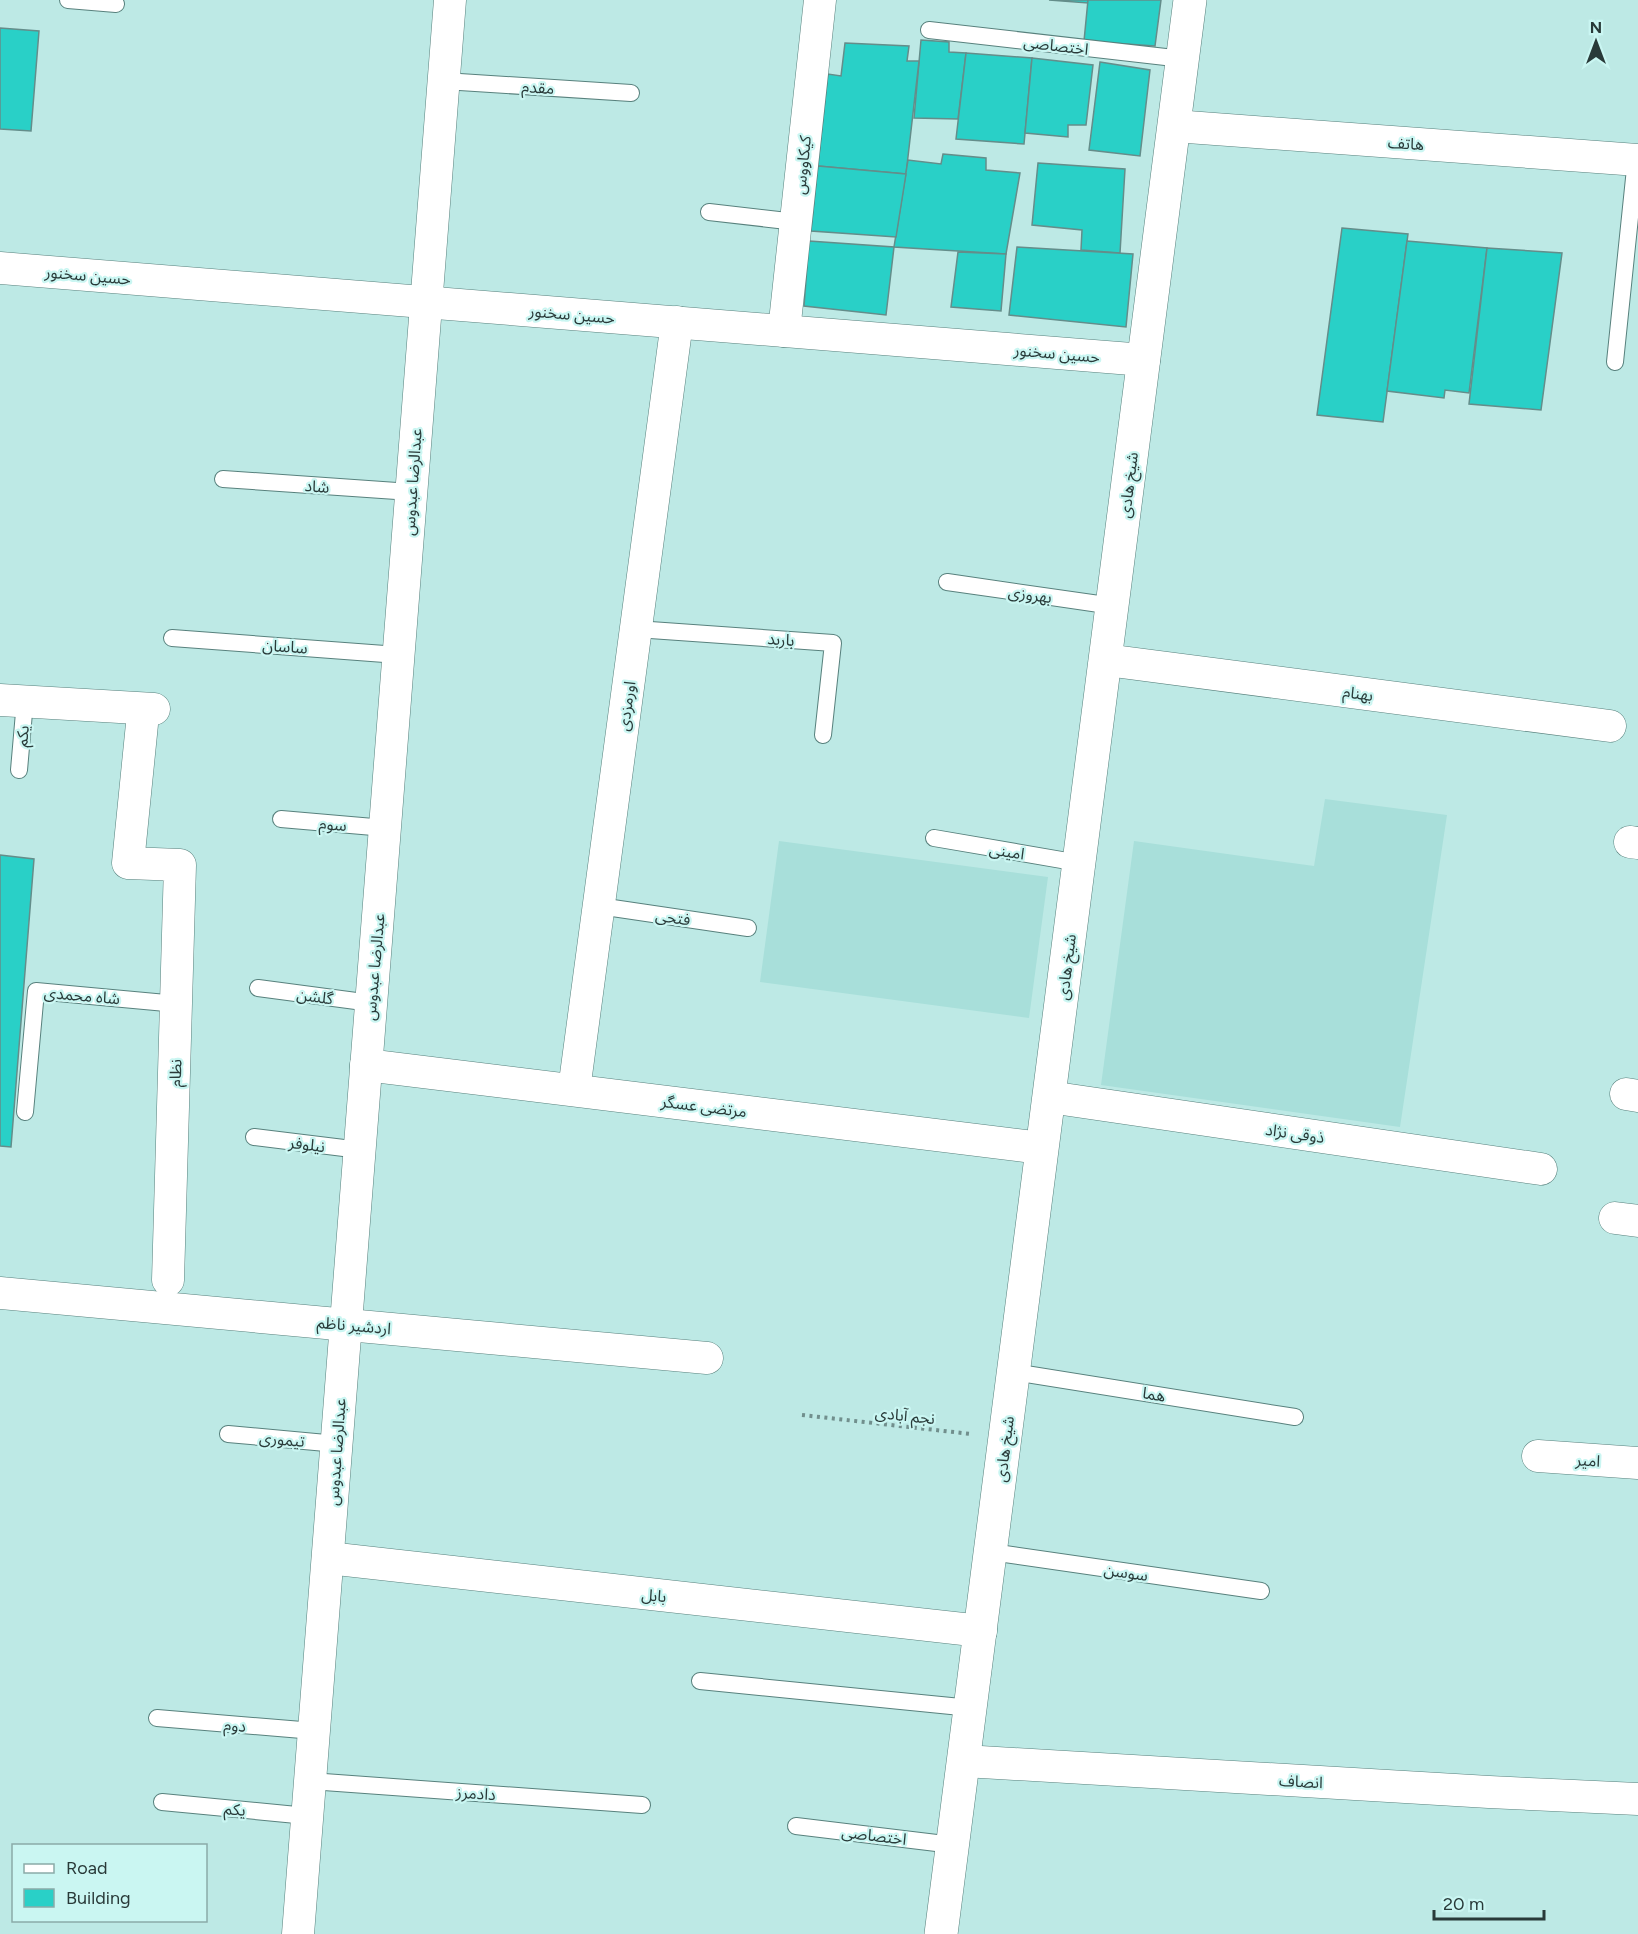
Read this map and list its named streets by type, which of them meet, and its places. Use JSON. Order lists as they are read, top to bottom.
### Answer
{
  "streets": {
    "street": [
      "هاتف",
      "کیکاووس",
      "حسین سخنور",
      "عبدالرضا عبدوس",
      "شیخ هادی",
      "بهنام",
      "اورمزدی",
      "نظام",
      "مرتضی عسگر",
      "ذوقی نژاد",
      "اردشیر ناظم",
      "امیر",
      "بابل",
      "انصاف"
    ],
    "lane": [
      "اختصاصی",
      "مقدم",
      "شاد",
      "بهروزی",
      "باربد",
      "ساسان",
      "یکم",
      "سوم",
      "امینی",
      "فتحی",
      "شاه محمدی",
      "گلشن",
      "نیلوفر",
      "هما",
      "تیموری",
      "سوسن",
      "دوم",
      "دادمرز"
    ],
    "path": ["نجم آبادی"]
  },
  "crossings": [
    ["اختصاصی", "شیخ هادی"],
    ["مقدم", "عبدالرضا عبدوس"],
    ["هاتف", "شیخ هادی"],
    ["کیکاووس", "حسین سخنور"],
    ["حسین سخنور", "عبدالرضا عبدوس"],
    ["حسین سخنور", "شیخ هادی"],
    ["حسین سخنور", "اورمزدی"],
    ["عبدالرضا عبدوس", "شاد"],
    ["عبدالرضا عبدوس", "ساسان"],
    ["عبدالرضا عبدوس", "یکم"],
    ["عبدالرضا عبدوس", "سوم"],
    ["عبدالرضا عبدوس", "گلشن"],
    ["عبدالرضا عبدوس", "مرتضی عسگر"],
    ["عبدالرضا عبدوس", "نیلوفر"],
    ["عبدالرضا عبدوس", "اردشیر ناظم"],
    ["عبدالرضا عبدوس", "تیموری"],
    ["عبدالرضا عبدوس", "بابل"],
    ["عبدالرضا عبدوس", "دوم"],
    ["عبدالرضا عبدوس", "دادمرز"],
    ["شیخ هادی", "بهروزی"],
    ["شیخ هادی", "بهنام"],
    ["شیخ هادی", "امینی"],
    ["شیخ هادی", "مرتضی عسگر"],
    ["شیخ هادی", "ذوقی نژاد"],
    ["شیخ هادی", "هما"],
    ["شیخ هادی", "نجم آبادی"],
    ["شیخ هادی", "سوسن"],
    ["شیخ هادی", "بابل"],
    ["شیخ هادی", "انصاف"],
    ["باربد", "اورمزدی"],
    ["اورمزدی", "فتحی"],
    ["اورمزدی", "مرتضی عسگر"],
    ["یکم", "نظام"],
    ["شاه محمدی", "نظام"]
  ],
  "legend": ["Road", "Building"],
  "scale_bar": "20 m",
  "north": "top"
}
